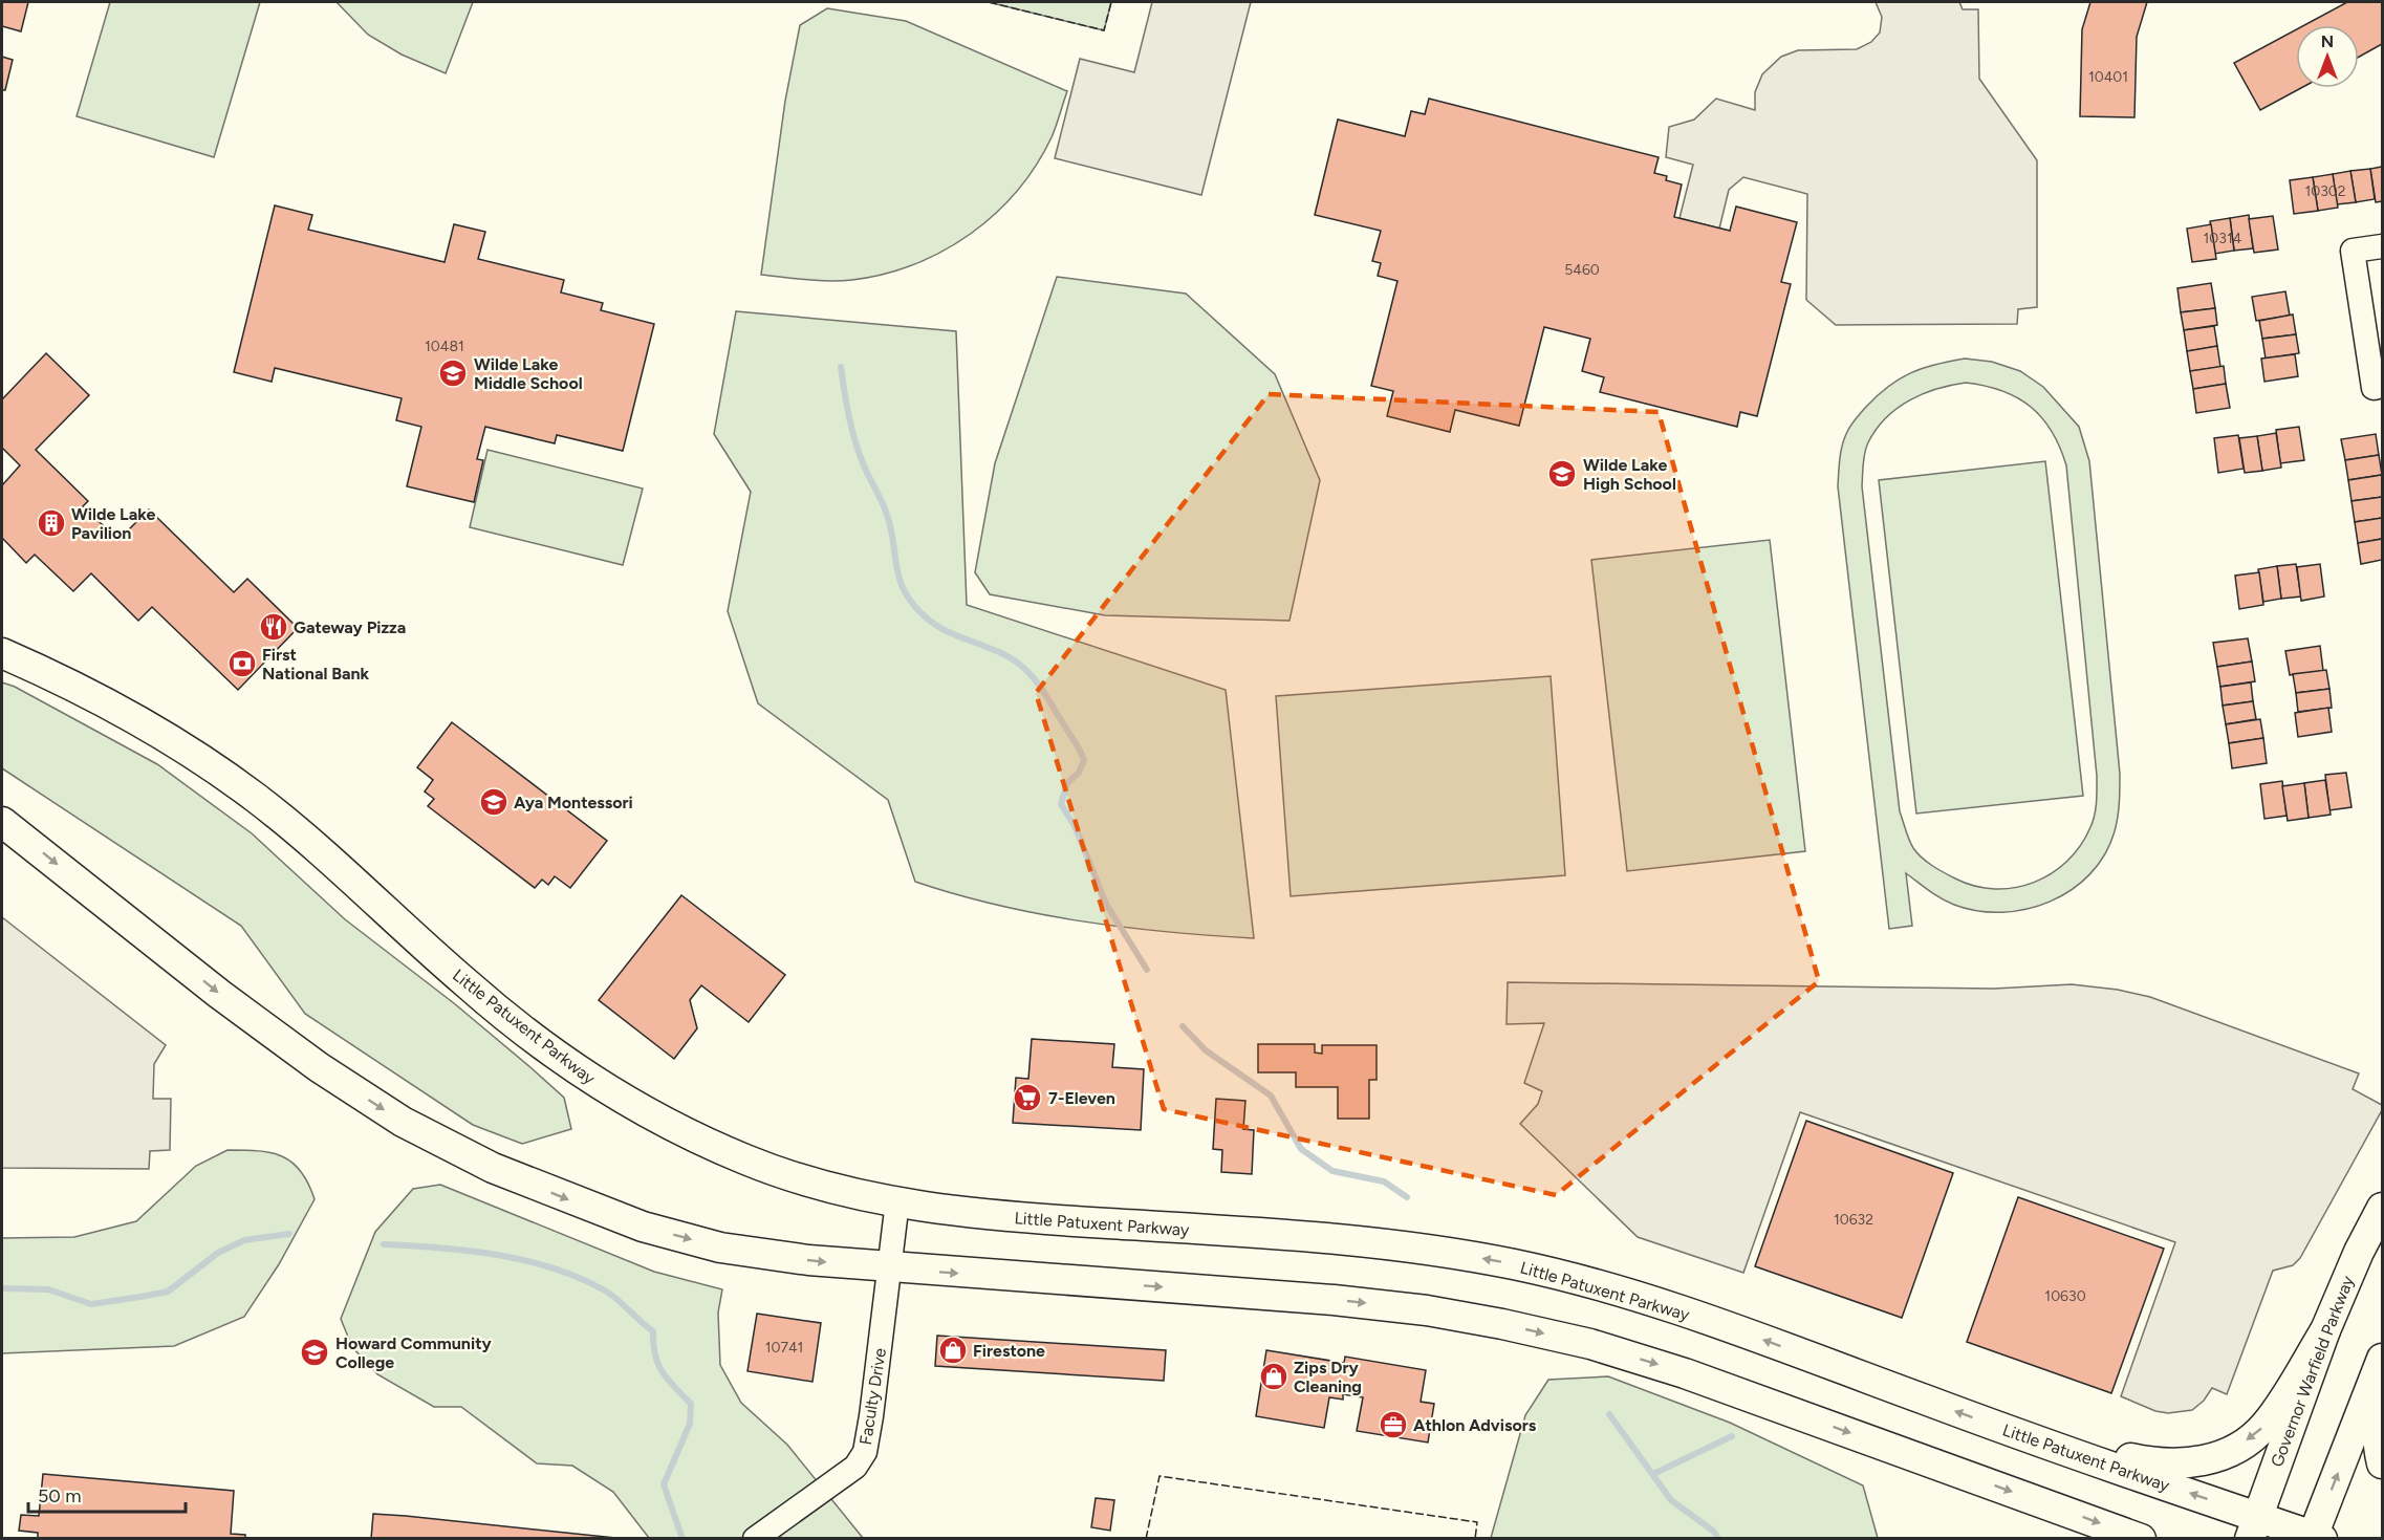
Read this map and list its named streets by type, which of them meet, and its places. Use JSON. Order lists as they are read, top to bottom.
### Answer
{
  "streets": {
    "main road": ["Little Patuxent Parkway", "Governor Warfield Parkway"],
    "street": ["Faculty Drive"]
  },
  "crossings": [
    ["Little Patuxent Parkway", "Governor Warfield Parkway"],
    ["Little Patuxent Parkway", "Faculty Drive"]
  ],
  "places": {
    "school or university": [
      "Wilde Lake Middle School",
      "Wilde Lake High School",
      "Aya Montessori",
      "Howard Community College"
    ],
    "building": ["Wilde Lake Pavilion"],
    "restaurant": ["Gateway Pizza"],
    "bank": ["First National Bank"],
    "supermarket": ["7-Eleven"],
    "shop": ["Firestone", "Zips Dry Cleaning"],
    "office": ["Athlon Advisors"]
  },
  "house_numbers": [
    "10401",
    "10302",
    "10314",
    "5460",
    "10481",
    "10632",
    "10630",
    "10741"
  ],
  "scale_bar": "50 m",
  "north": "top"
}
